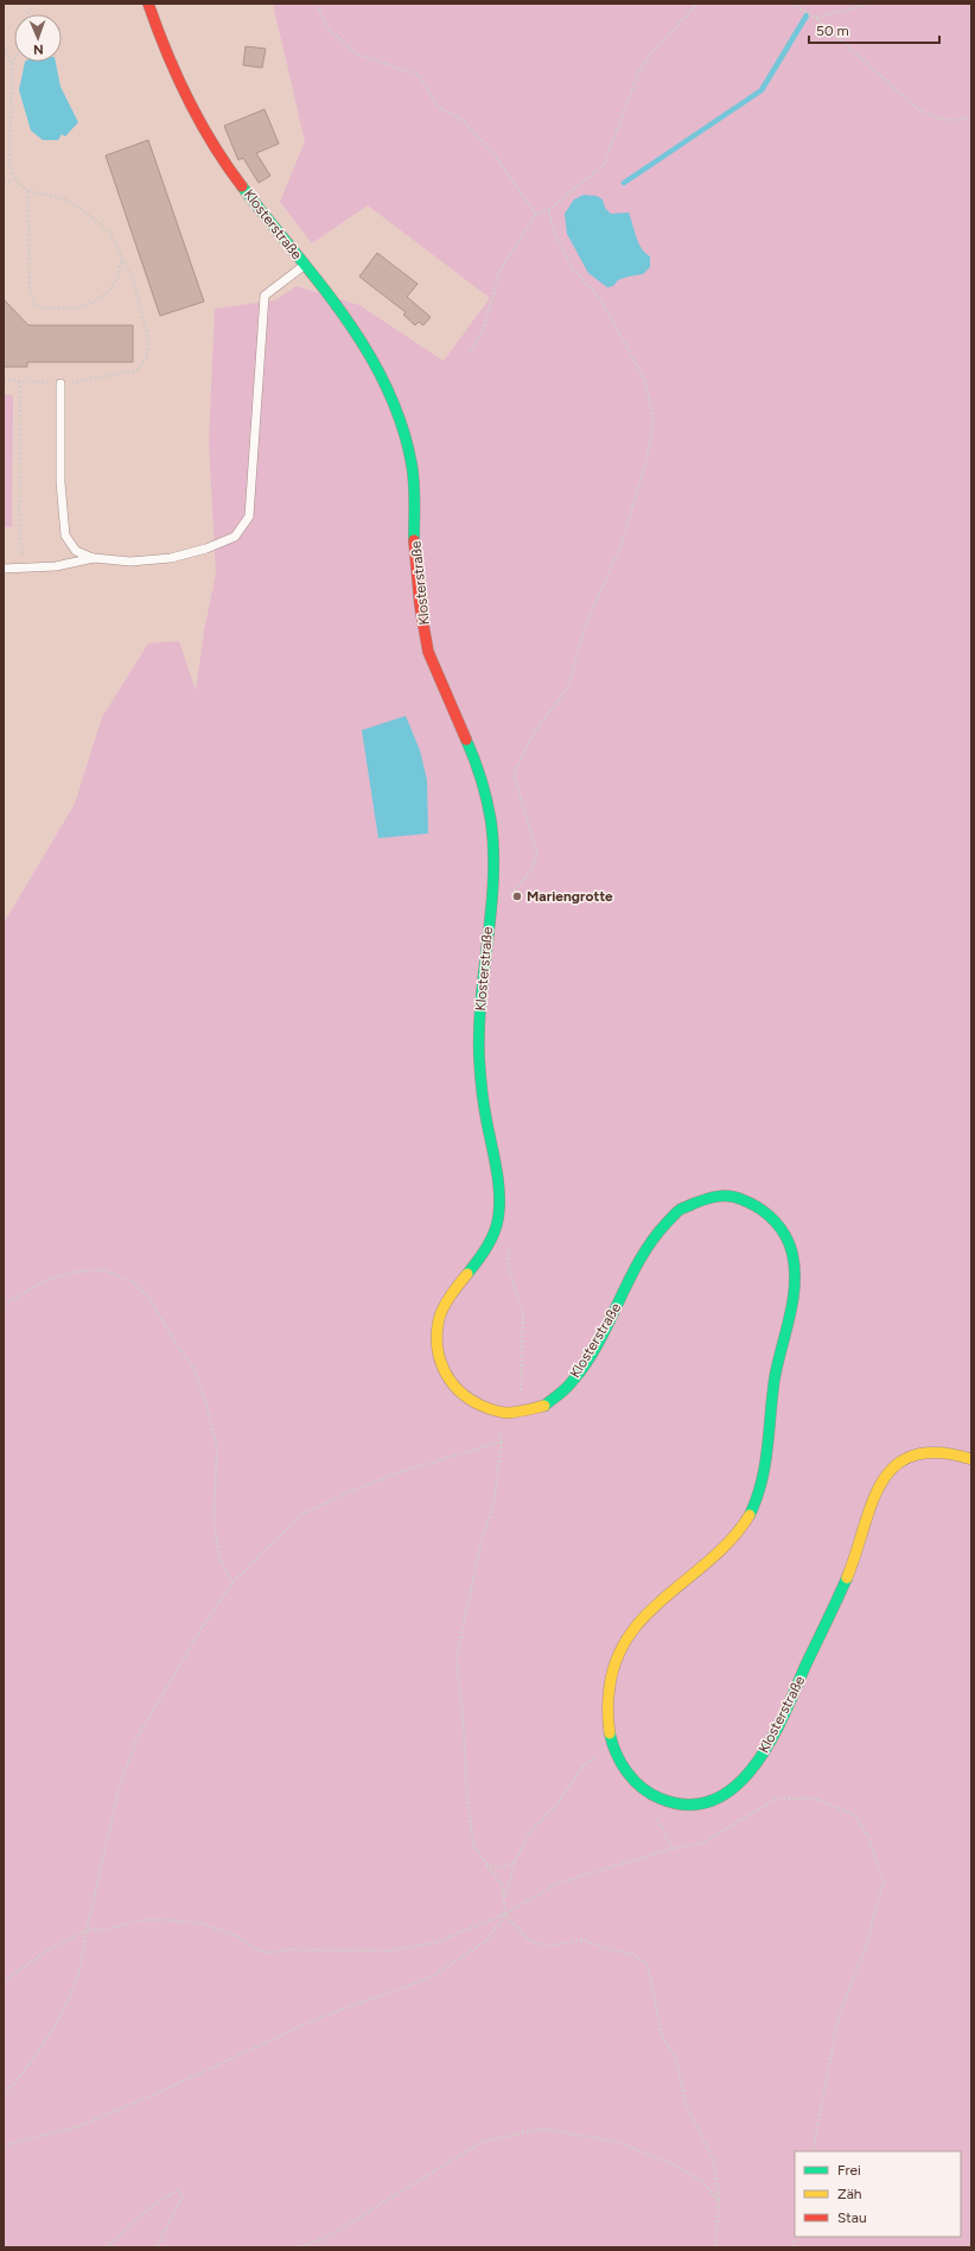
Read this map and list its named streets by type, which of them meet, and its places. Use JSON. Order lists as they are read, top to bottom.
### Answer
{
  "streets": {
    "main road": ["Klosterstraße"]
  },
  "places": ["Mariengrotte"],
  "legend": ["Frei", "Zäh", "Stau"],
  "scale_bar": "50 m",
  "north": "bottom"
}
